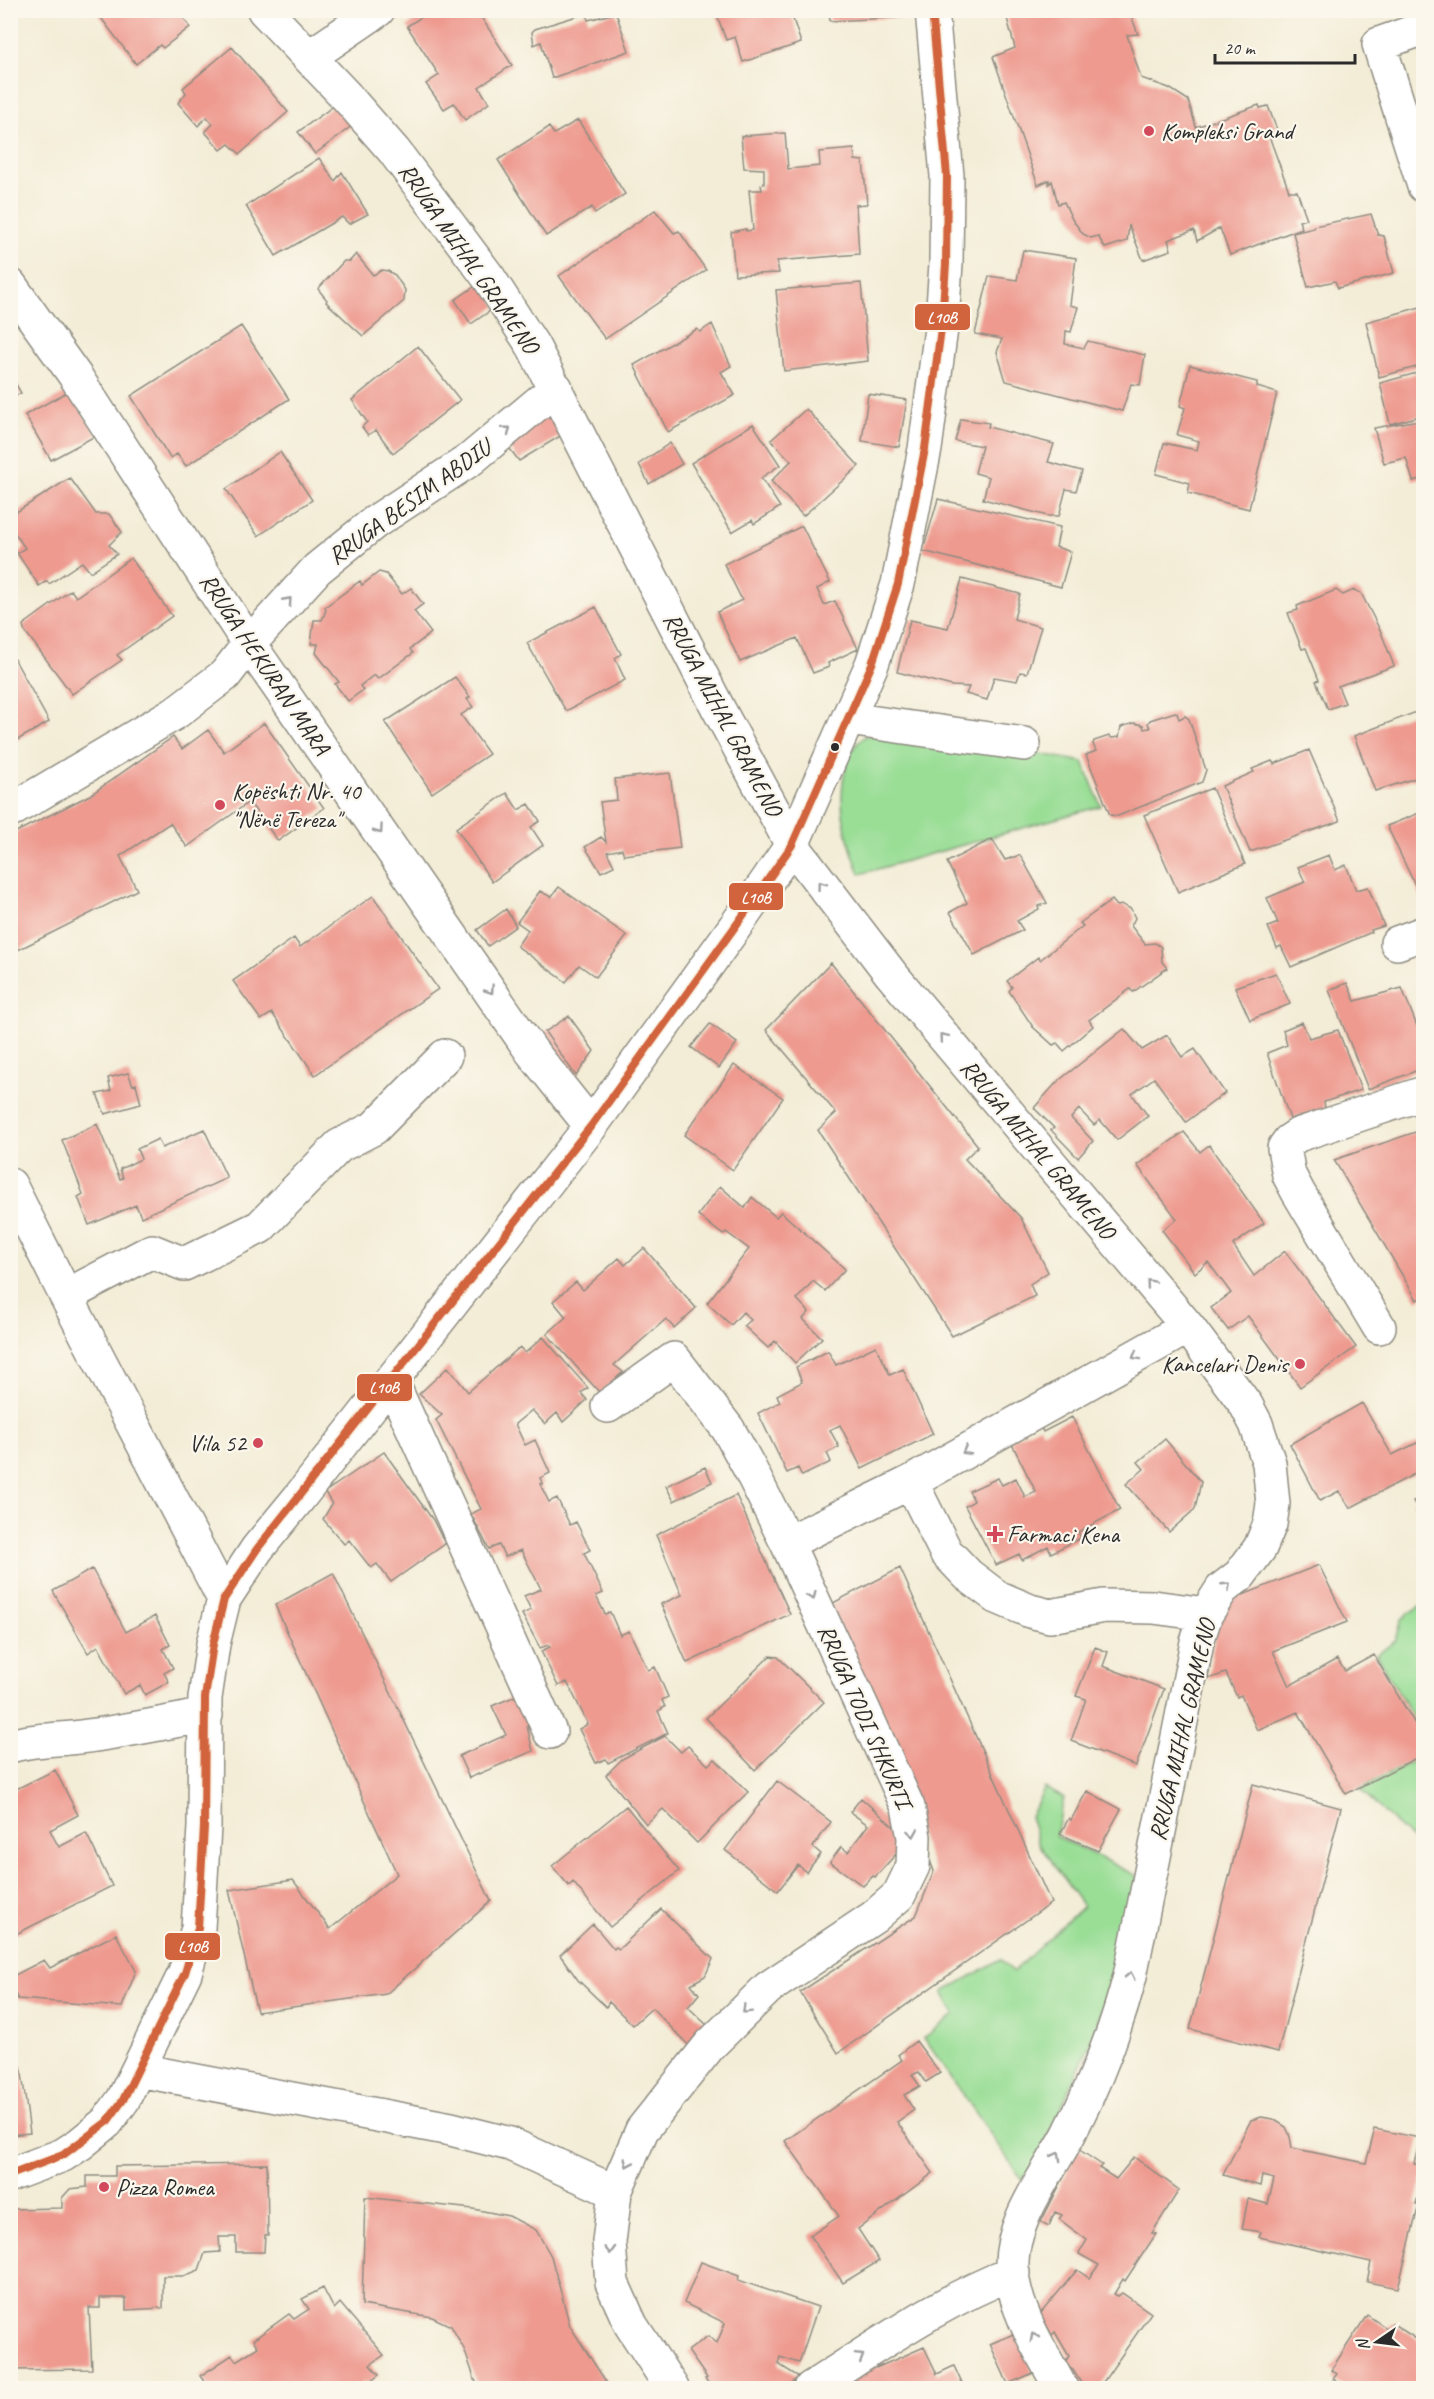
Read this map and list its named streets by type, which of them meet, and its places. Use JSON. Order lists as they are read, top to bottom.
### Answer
{
  "streets": {
    "street": [
      "RRUGA MIHAL GRAMENO",
      "RRUGA BESIM ABDIU",
      "RRUGA HEKURAN MARA",
      "RRUGA TODI SHKURTI"
    ]
  },
  "crossings": [
    ["RRUGA MIHAL GRAMENO", "RRUGA BESIM ABDIU"],
    ["RRUGA BESIM ABDIU", "RRUGA HEKURAN MARA"]
  ],
  "one_way": [
    "RRUGA MIHAL GRAMENO",
    "RRUGA BESIM ABDIU",
    "RRUGA HEKURAN MARA",
    "RRUGA TODI SHKURTI"
  ],
  "places": {
    "other": [
      "Kompleksi Grand",
      "Kopështi Nr. 40 \"Nënë Tereza\"",
      "Kancelari Denis",
      "Vila 52",
      "Pizza Romea"
    ],
    "health": ["Farmaci Kena"]
  },
  "lines": ["transit line L10B"],
  "scale_bar": "20 m",
  "north": "left"
}
